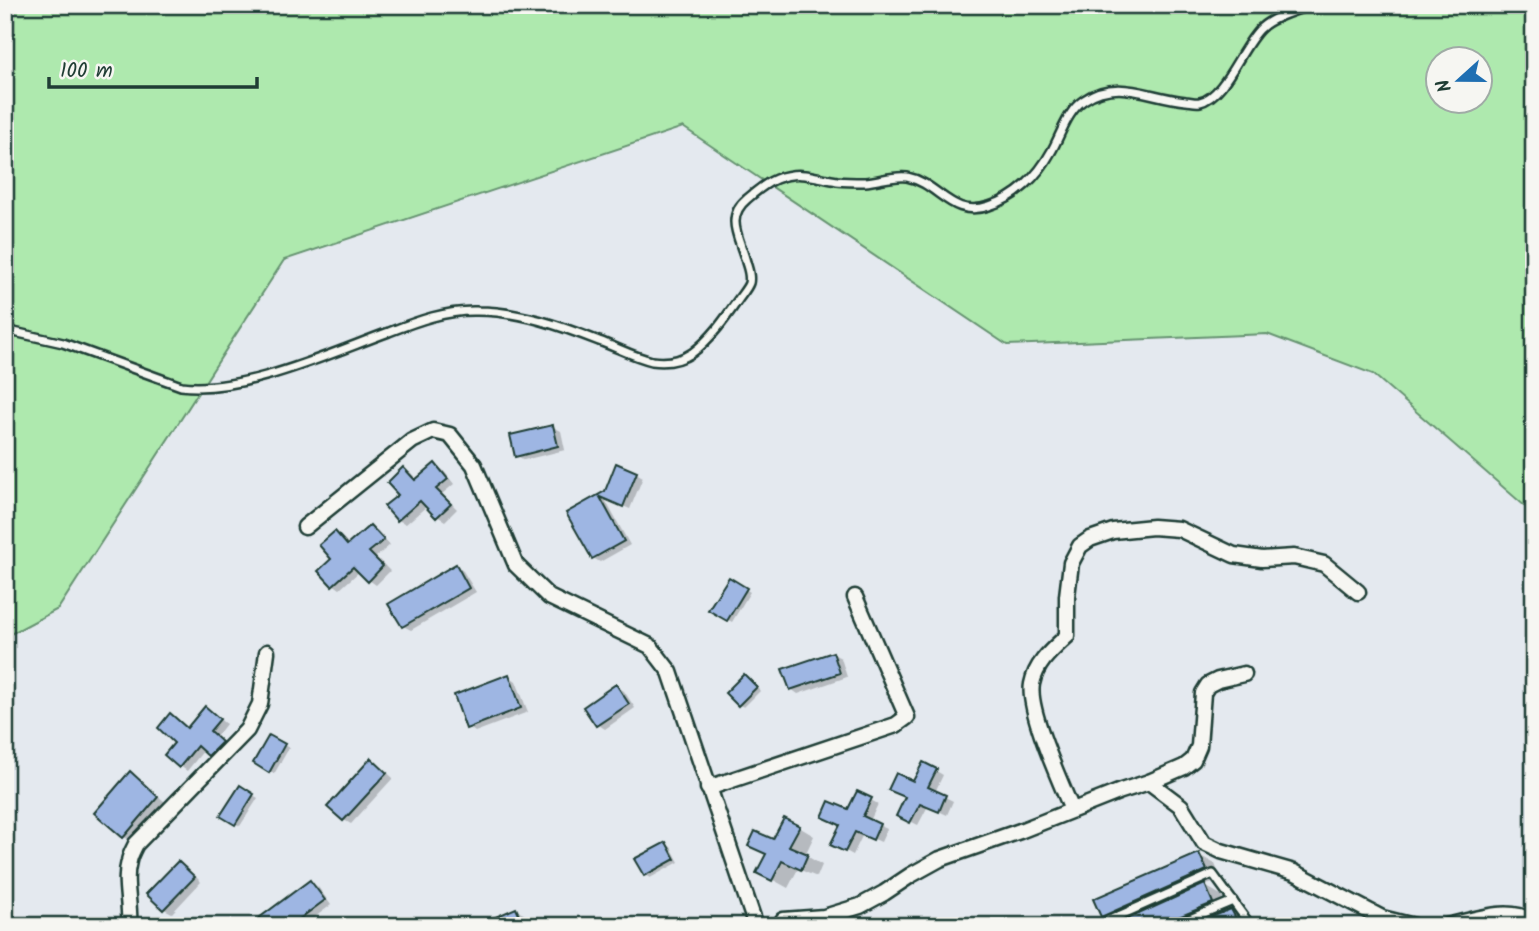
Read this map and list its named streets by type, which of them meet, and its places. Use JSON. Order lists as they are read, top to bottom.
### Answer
{
  "scale_bar": "100 m",
  "north": "left"
}
